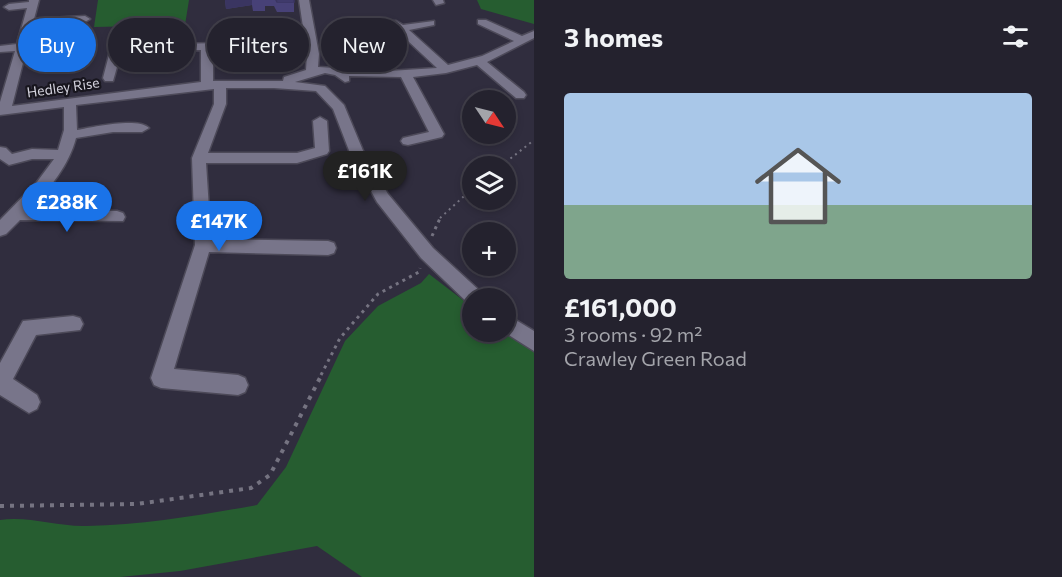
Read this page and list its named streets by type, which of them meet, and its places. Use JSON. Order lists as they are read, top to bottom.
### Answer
{
  "streets": {
    "street": ["Hedley Rise"]
  },
  "north": "bottom right",
  "page": {
    "heading": "3 homes",
    "chip": [
      "Buy",
      "Rent",
      "Filters",
      "New"
    ],
    "list": [
      {
        "name": "£161,000",
        "note": "3 rooms · 92 m² · Crawley Green Road"
      }
    ],
    "map_buttons": ["+", "−"],
    "price": ["£161K", "£288K", "£147K"]
  }
}
